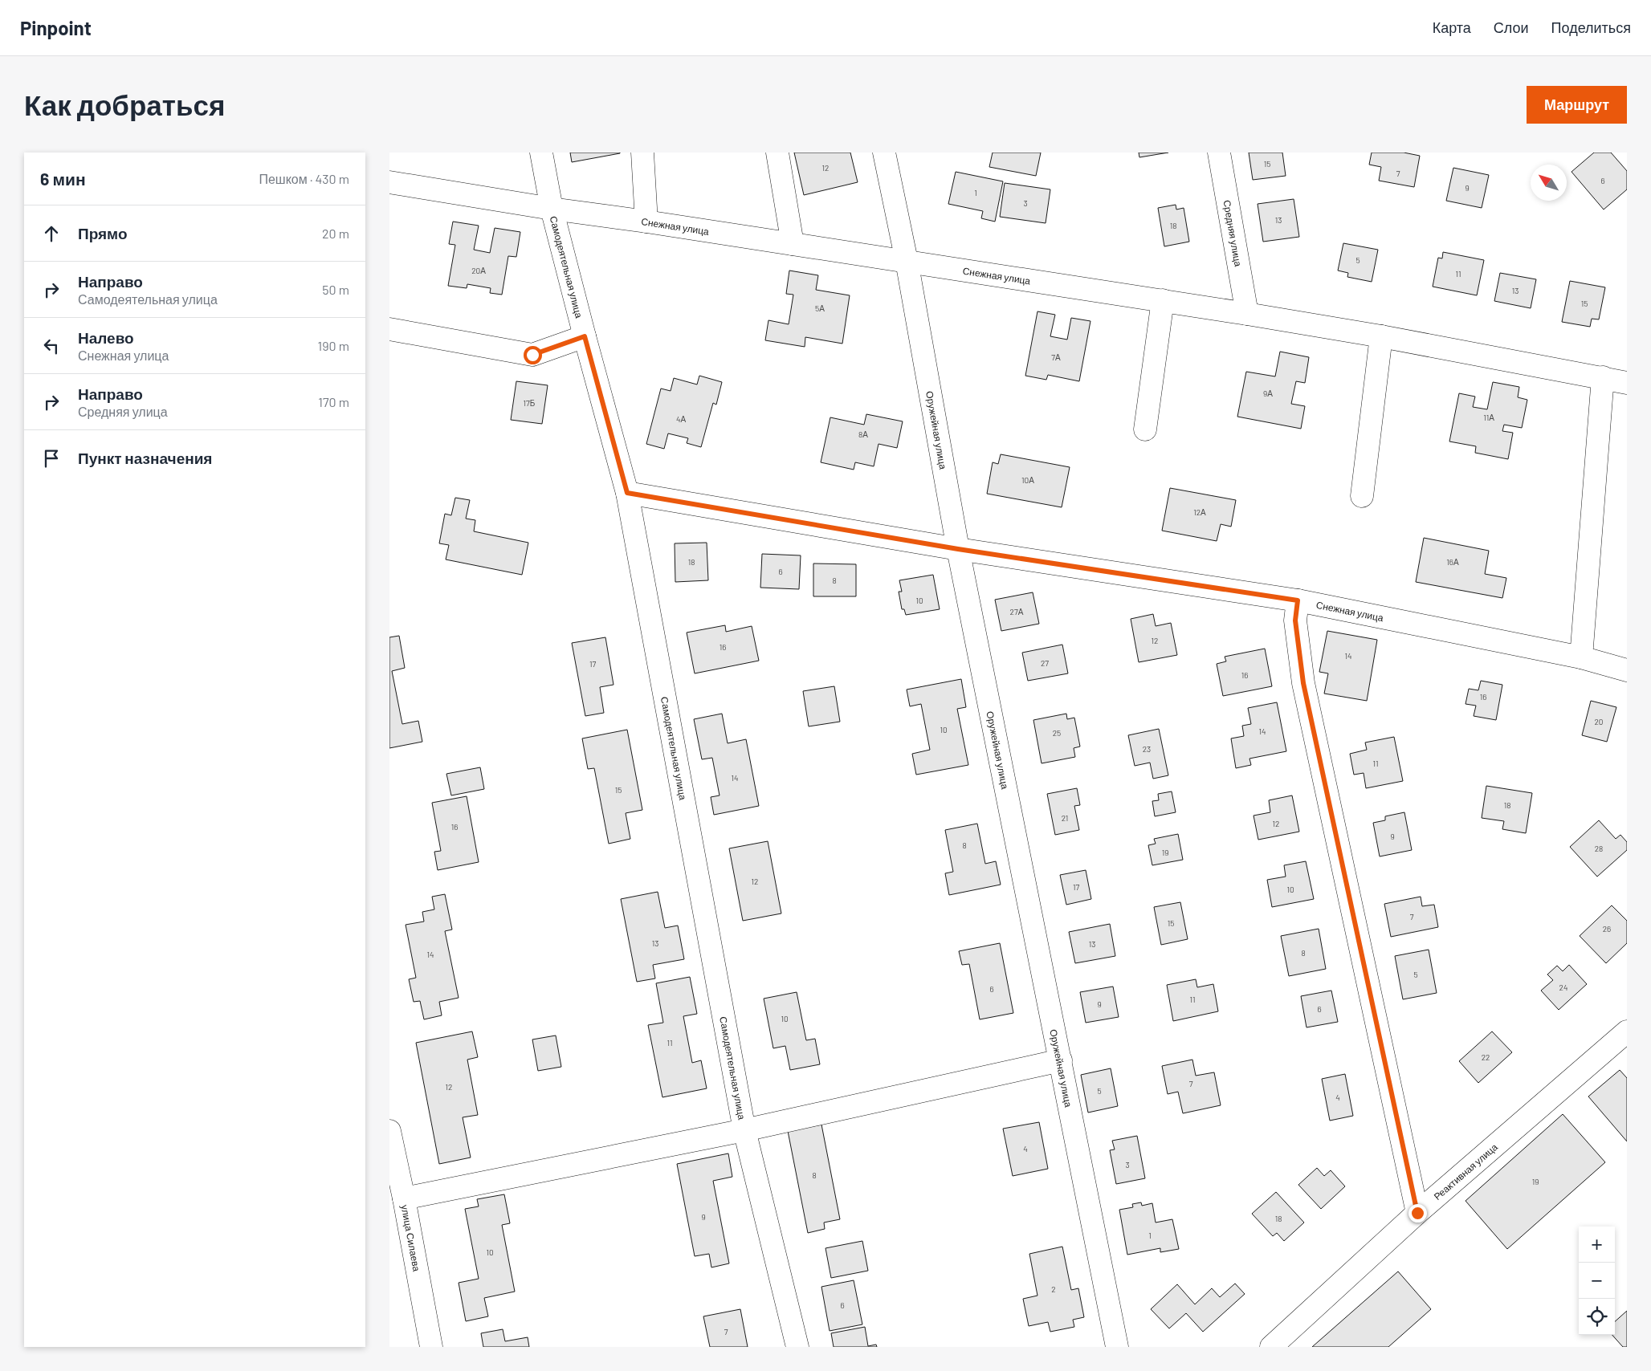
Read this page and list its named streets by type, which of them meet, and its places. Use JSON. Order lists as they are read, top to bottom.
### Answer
{
  "streets": {
    "street": [
      "Снежная улица",
      "Средняя улица",
      "Самодеятельная улица",
      "Оружейная улица",
      "Реактивная улица",
      "улица Силаева"
    ]
  },
  "crossings": [
    ["Снежная улица", "Средняя улица"],
    ["Снежная улица", "Самодеятельная улица"],
    ["Снежная улица", "Оружейная улица"]
  ],
  "house_numbers": [
    "15",
    "12",
    "7",
    "6",
    "9",
    "1",
    "3",
    "13",
    "18",
    "5",
    "20А",
    "11",
    "13",
    "15",
    "5А",
    "7А",
    "9А",
    "17Б",
    "11А",
    "4А",
    "8А",
    "10А",
    "12А",
    "18",
    "16А",
    "6",
    "8",
    "10",
    "27А",
    "12",
    "16",
    "14",
    "27",
    "17",
    "16",
    "16",
    "20",
    "10",
    "14",
    "25",
    "23",
    "11",
    "14",
    "15",
    "18",
    "21",
    "12",
    "16",
    "9",
    "8",
    "28",
    "19",
    "12",
    "17",
    "10",
    "7",
    "15",
    "26",
    "13",
    "13",
    "8",
    "14",
    "5",
    "24",
    "6",
    "11",
    "9",
    "6",
    "10",
    "11",
    "22",
    "7",
    "12",
    "5",
    "4",
    "4",
    "3",
    "8",
    "19",
    "9",
    "18",
    "1",
    "10",
    "2",
    "6",
    "7"
  ],
  "north": "top left",
  "page": {
    "header": "Pinpoint",
    "nav": ["Карта", "Слои", "Поделиться"],
    "buttons": "Маршрут",
    "title": "Как добраться",
    "heading": ["6 мин", "Пешком · 430 m"],
    "list": [
      ["Прямо", "20 m"],
      ["Направо", "Самодеятельная улица", "50 m"],
      ["Налево", "Снежная улица", "190 m"],
      ["Направо", "Средняя улица", "170 m"],
      "Пункт назначения"
    ],
    "map_buttons": ["+", "−"]
  }
}
